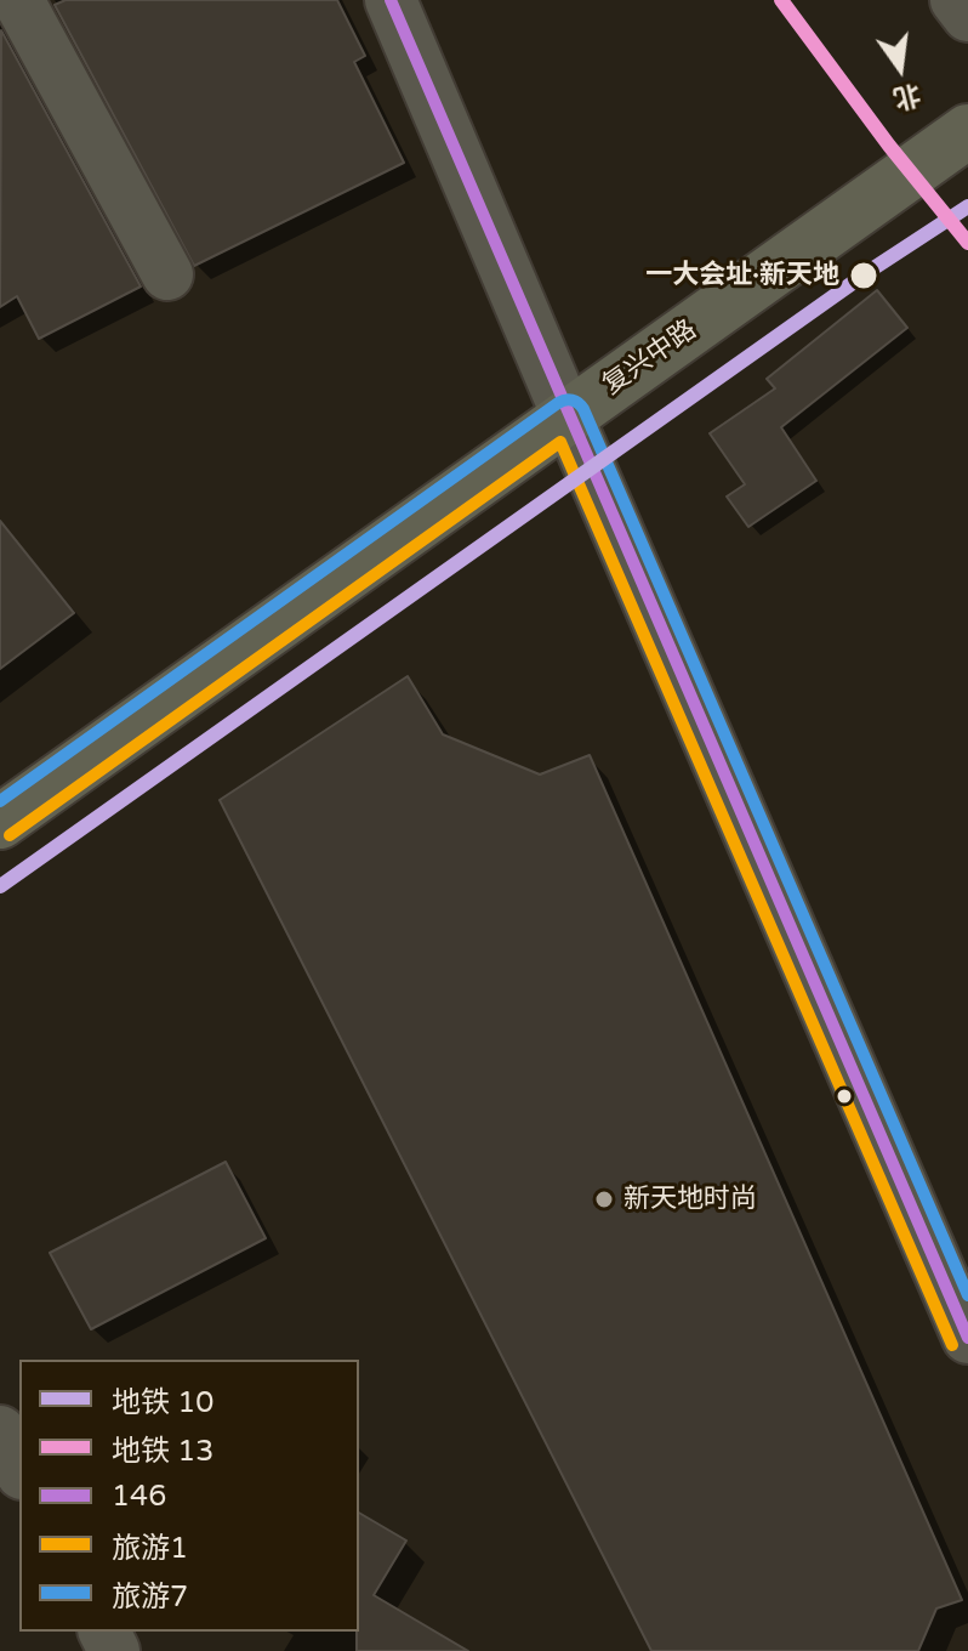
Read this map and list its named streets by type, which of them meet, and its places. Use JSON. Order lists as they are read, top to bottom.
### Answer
{
  "streets": {
    "main road": ["复兴中路"]
  },
  "places": ["一大会址·新天地", "新天地时尚"],
  "lines": [
    "metro line 13",
    "transit line 146",
    "metro line 10",
    "transit line 旅游7",
    "transit line 旅游1"
  ],
  "legend": [
    "地铁 10",
    "地铁 13",
    "146",
    "旅游1",
    "旅游7"
  ],
  "north": "bottom"
}
